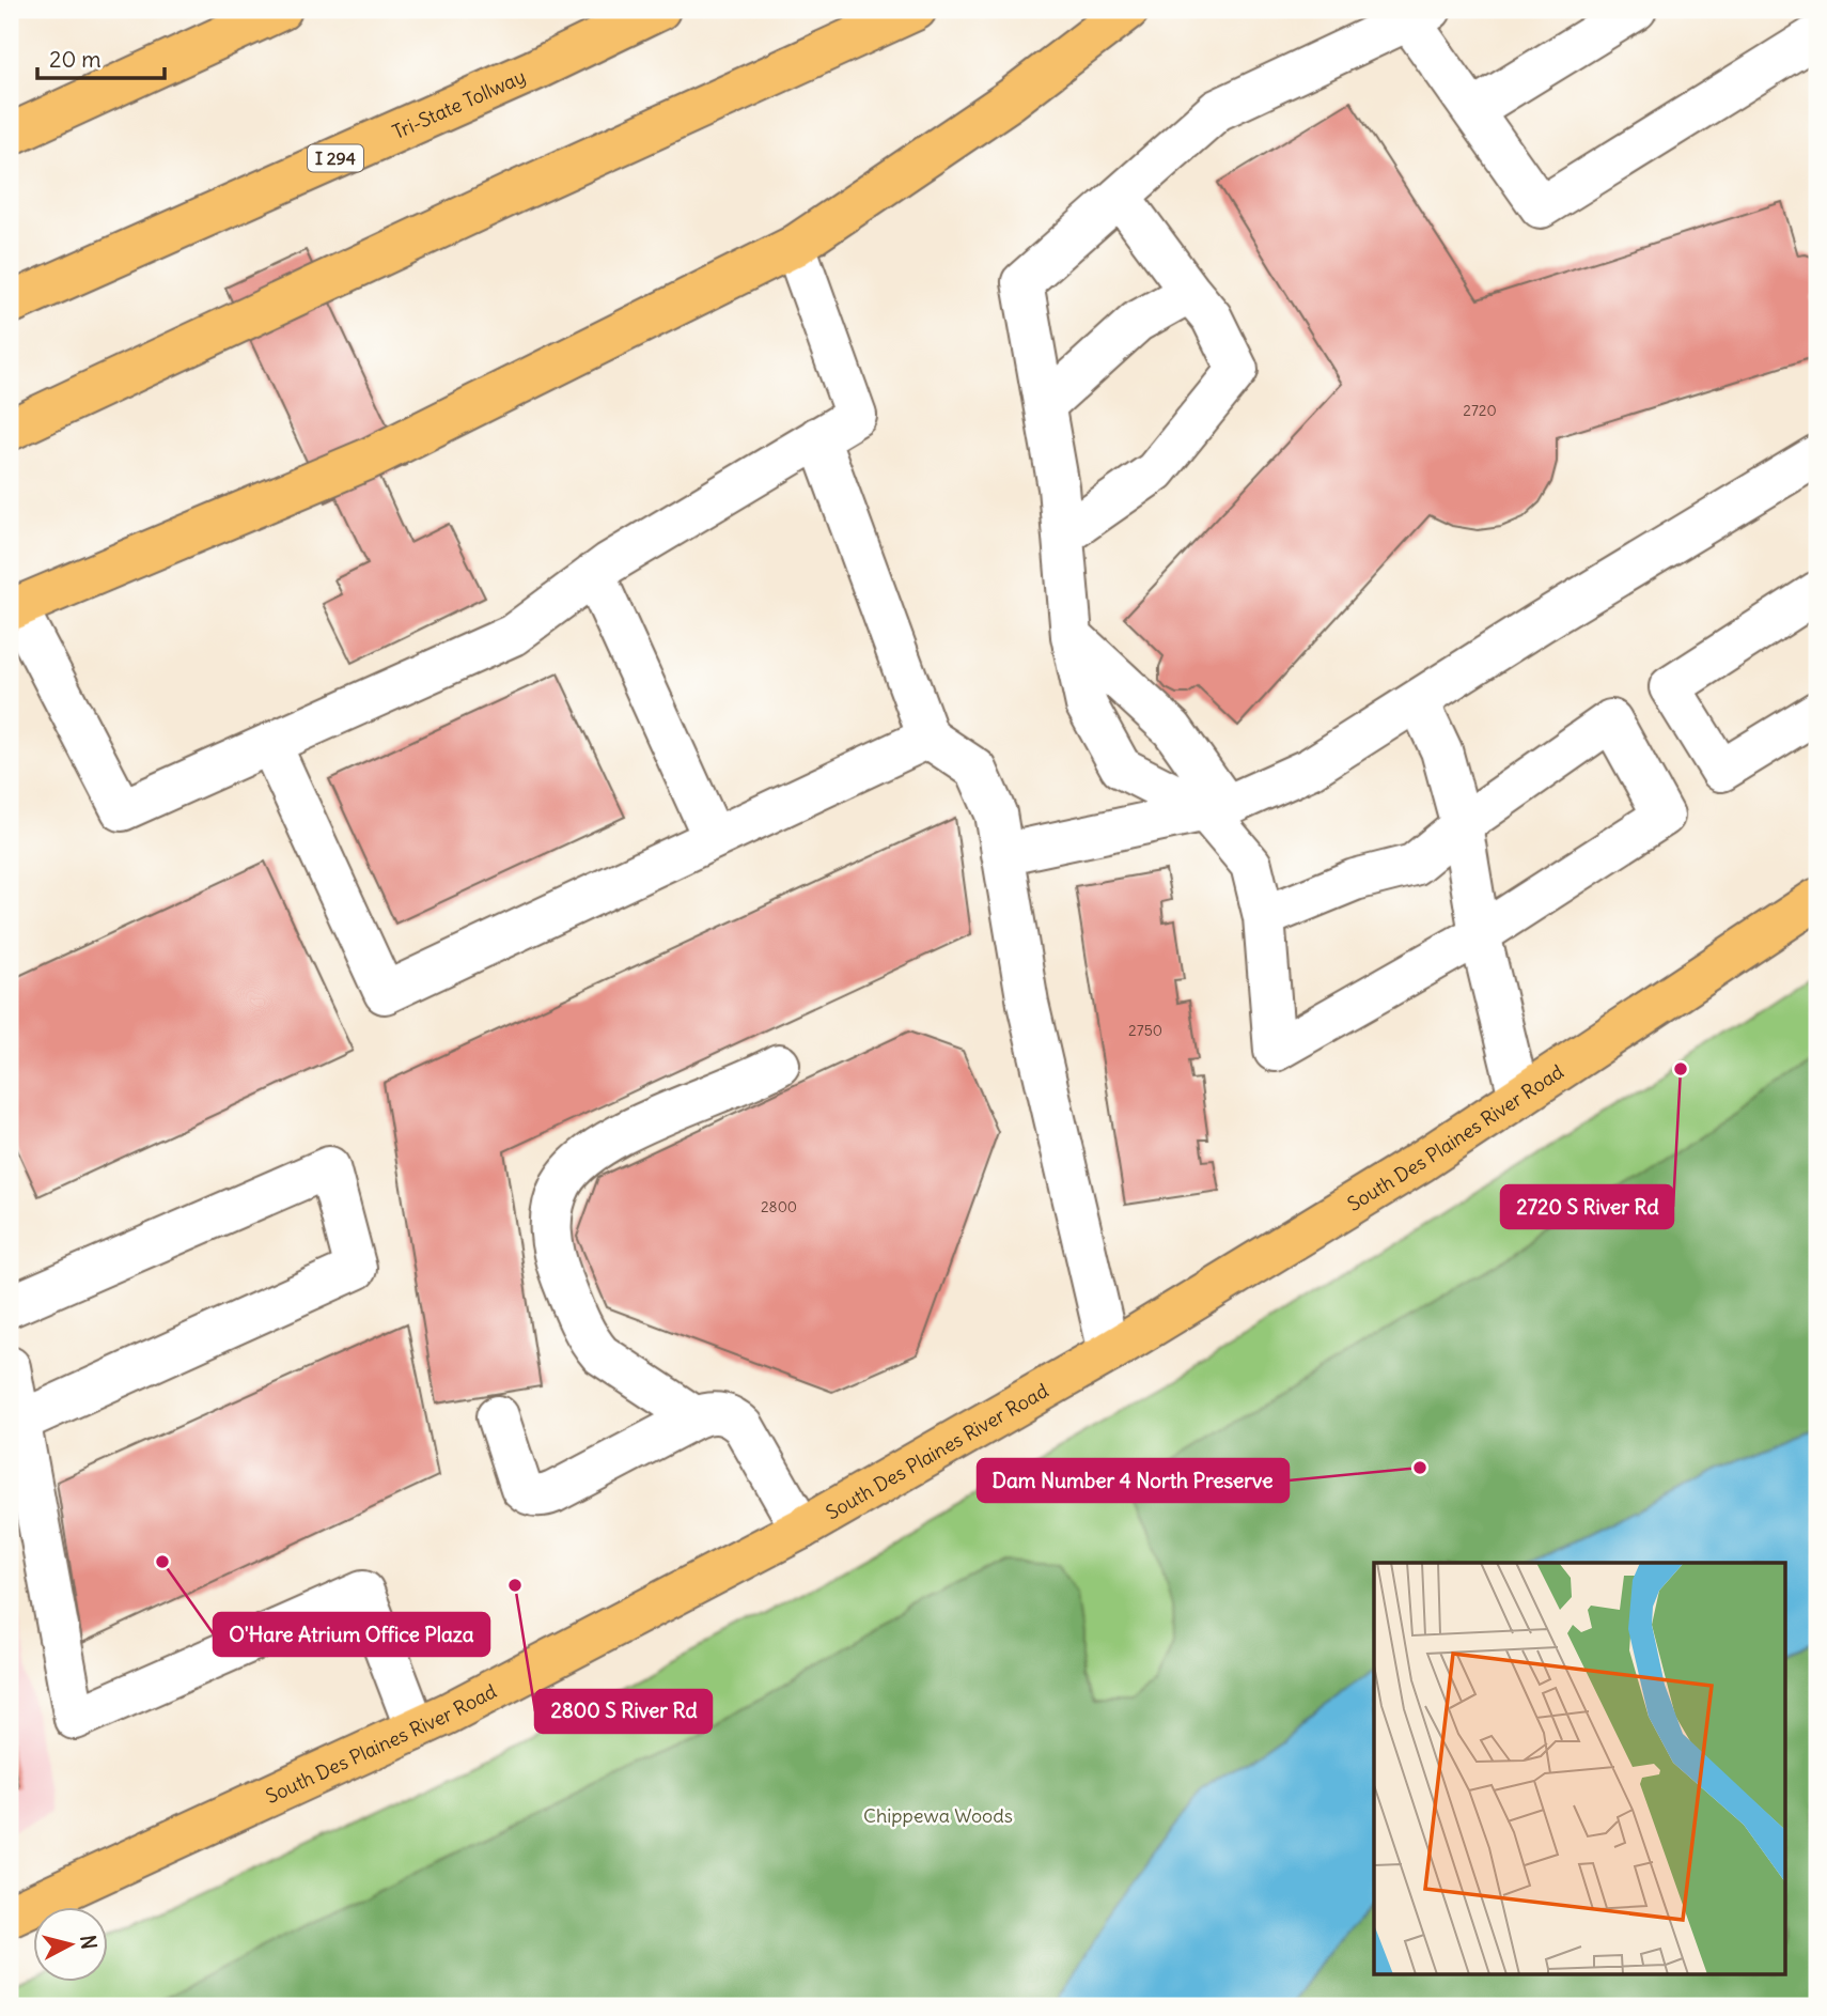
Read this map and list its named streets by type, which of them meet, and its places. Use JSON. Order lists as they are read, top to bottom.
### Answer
{
  "streets": {
    "main road": ["Tri-State Tollway", "I 294", "South Des Plaines River Road"]
  },
  "parks": ["Chippewa Woods"],
  "places": [
    "2720 S River Rd",
    "Dam Number 4 North Preserve",
    "O'Hare Atrium Office Plaza",
    "2800 S River Rd"
  ],
  "house_numbers": ["2720", "2750", "2800"],
  "scale_bar": "20 m",
  "north": "right"
}
